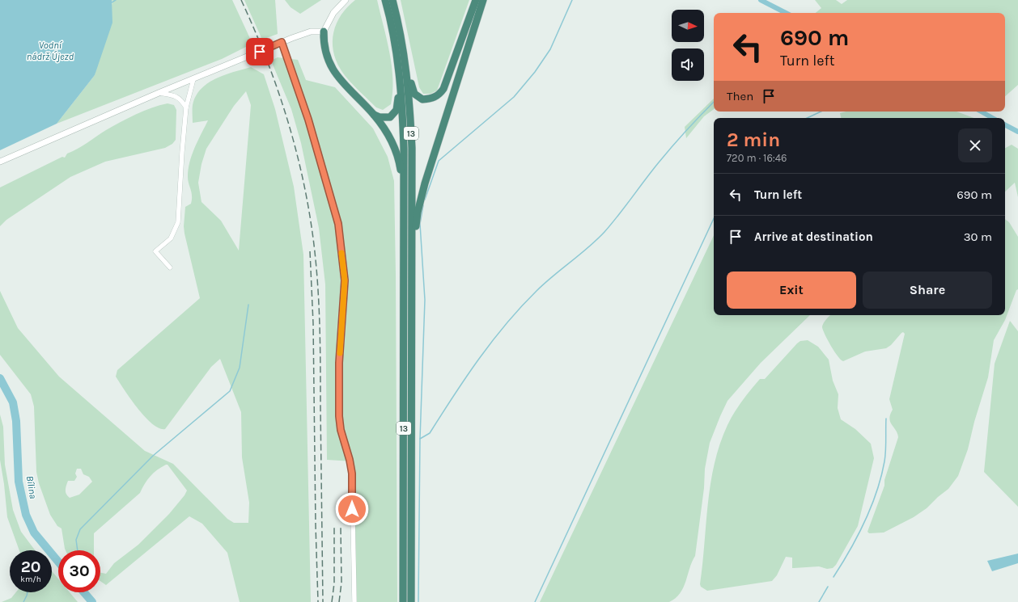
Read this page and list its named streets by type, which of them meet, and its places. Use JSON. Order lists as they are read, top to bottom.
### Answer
{
  "streets": {
    "highway": ["13"]
  },
  "water": ["Vodní nádrž Újezd", "Bílina"],
  "north": "right",
  "page": {
    "turn": ["690 m", "Turn left"],
    "then": "Then",
    "heading": ["2 min", "720 m · 16:46"],
    "list": [
      {
        "name": "Turn left",
        "value": "690 m"
      },
      {
        "name": "Arrive at destination",
        "value": "30 m"
      }
    ],
    "buttons": ["Exit", "Share"],
    "speed": "20 km/h",
    "limit": "30"
  }
}
